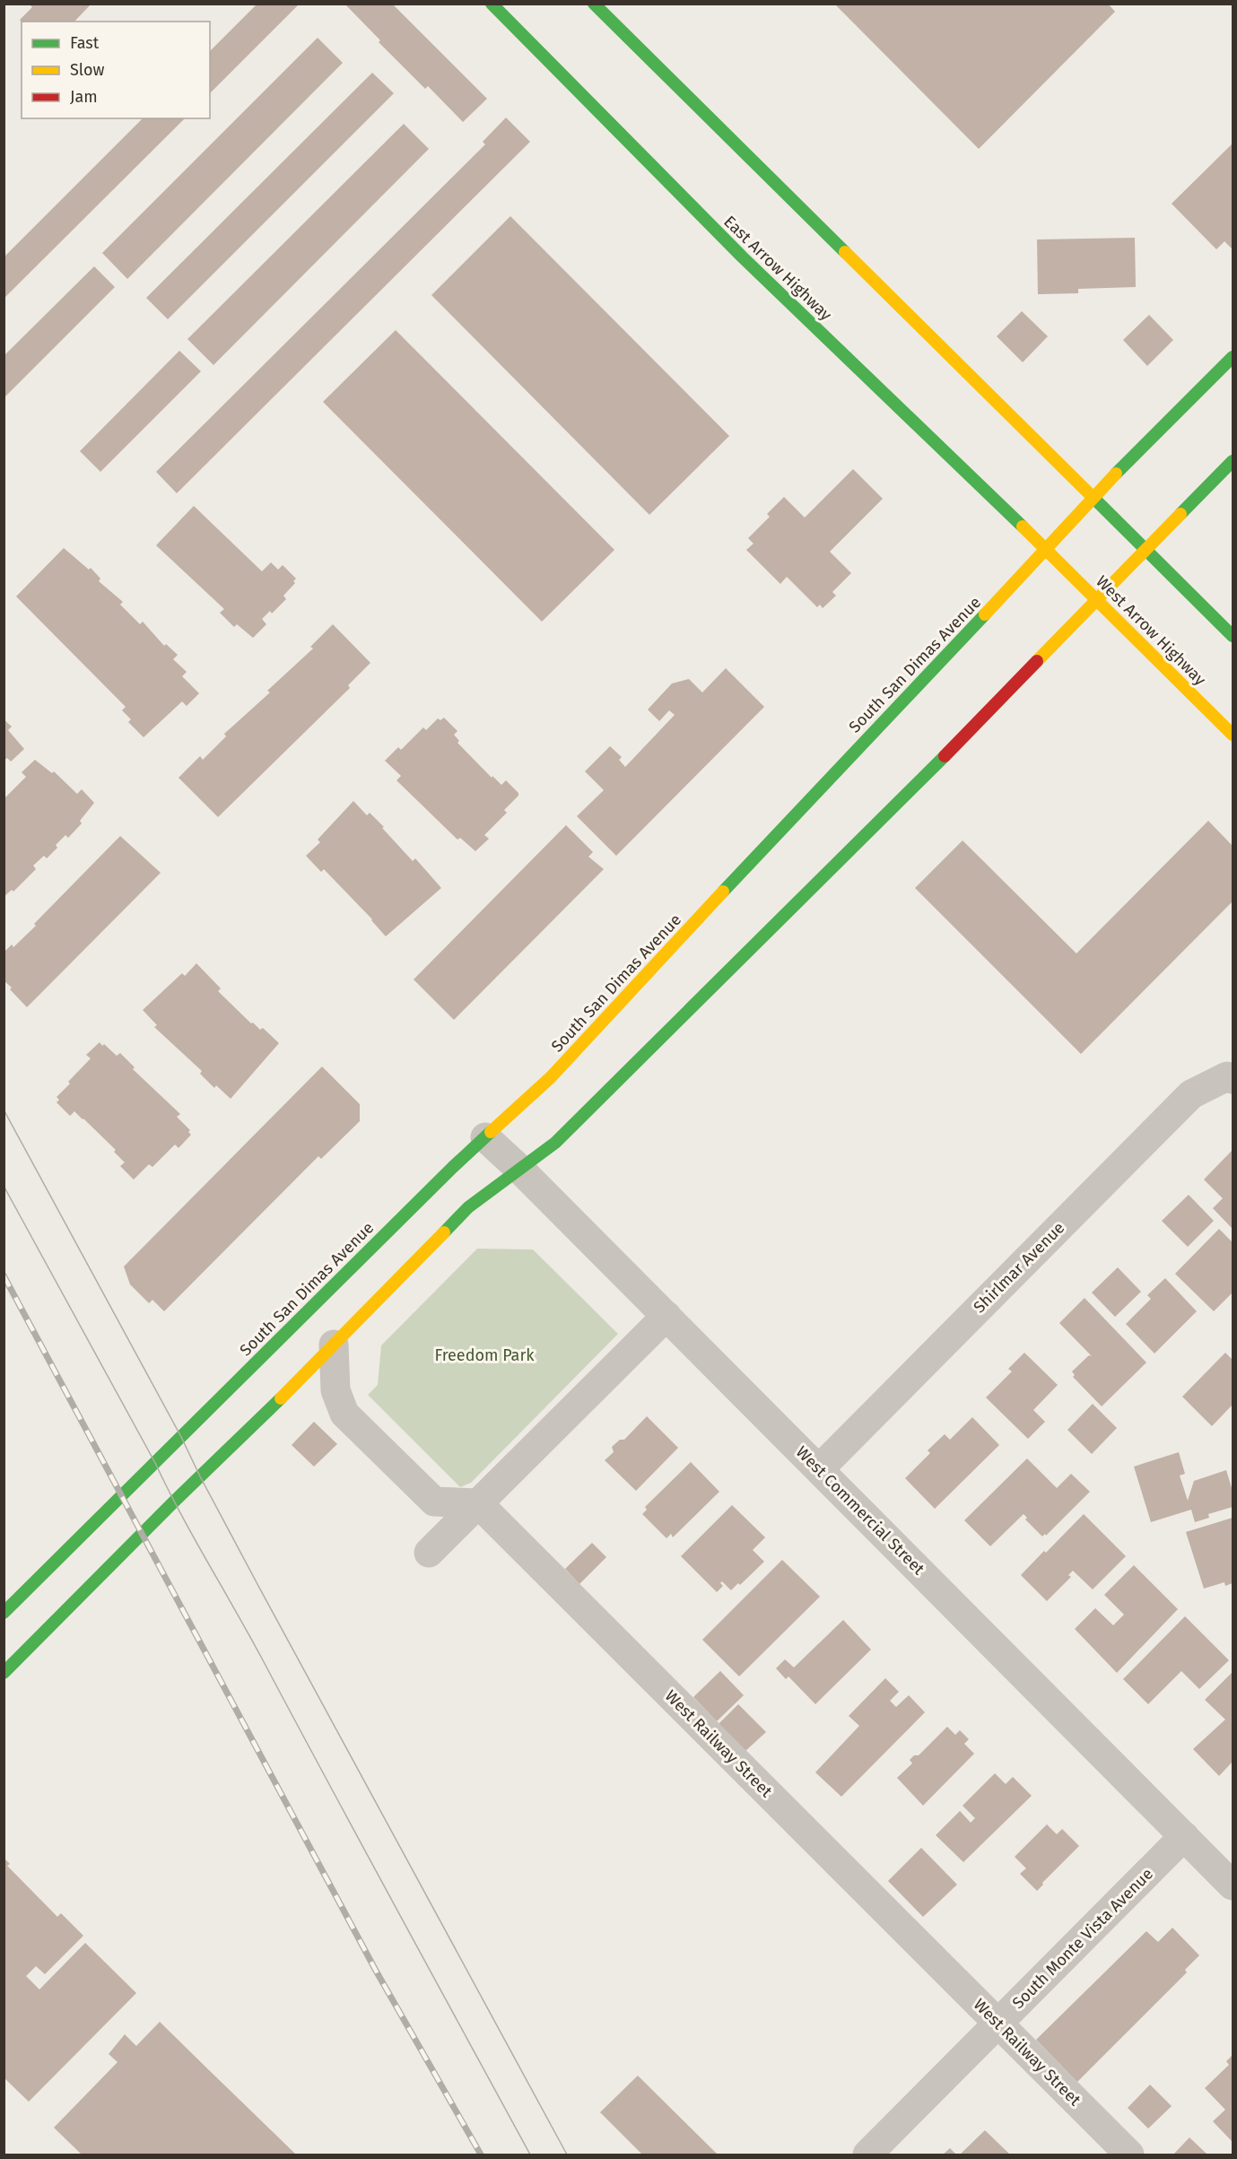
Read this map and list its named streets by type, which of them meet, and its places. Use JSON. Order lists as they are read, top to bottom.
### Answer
{
  "streets": {
    "street": [
      "East Arrow Highway",
      "West Arrow Highway",
      "South San Dimas Avenue",
      "Shirlmar Avenue",
      "West Commercial Street",
      "West Railway Street",
      "South Monte Vista Avenue"
    ]
  },
  "crossings": [
    ["East Arrow Highway", "West Arrow Highway"],
    ["East Arrow Highway", "South San Dimas Avenue"],
    ["West Arrow Highway", "South San Dimas Avenue"],
    ["South San Dimas Avenue", "West Commercial Street"],
    ["Shirlmar Avenue", "West Commercial Street"],
    ["West Commercial Street", "South Monte Vista Avenue"],
    ["West Railway Street", "South Monte Vista Avenue"]
  ],
  "parks": ["Freedom Park"],
  "legend": ["Fast", "Slow", "Jam"]
}
